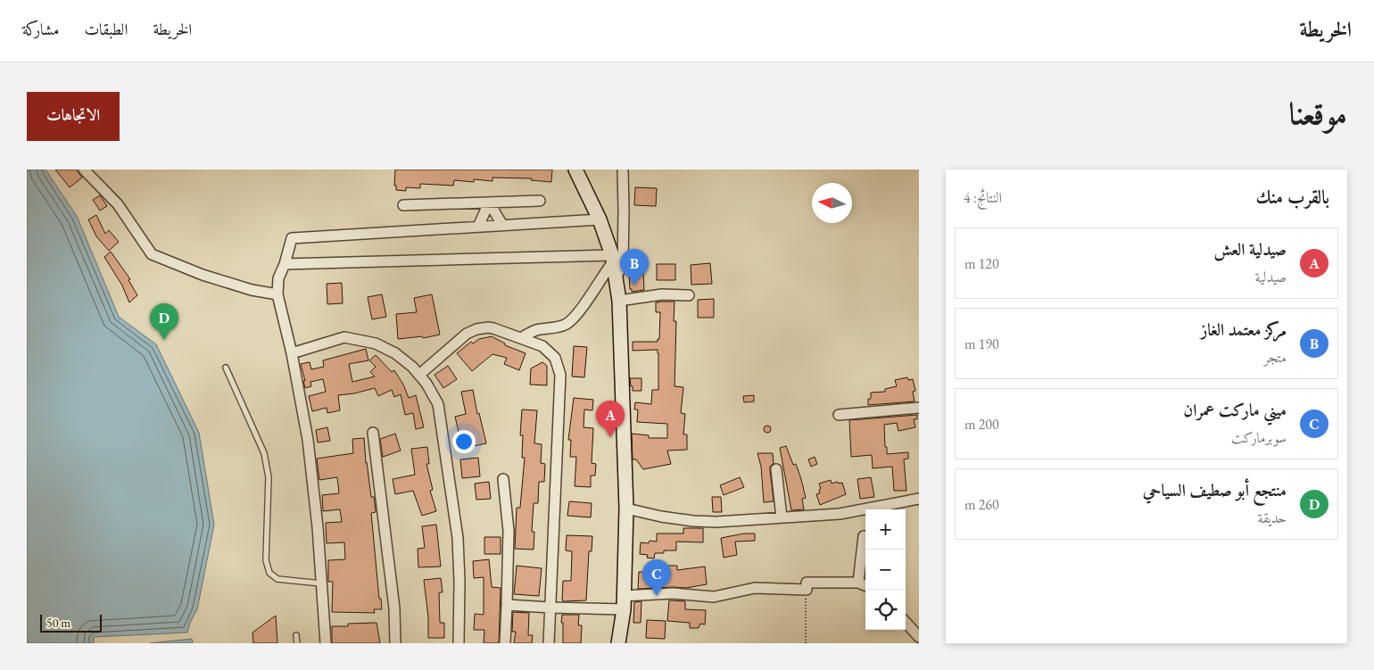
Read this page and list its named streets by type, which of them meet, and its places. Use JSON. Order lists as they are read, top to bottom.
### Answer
{
  "scale_bar": "50 m",
  "north": "left",
  "page": {
    "header": "الخريطة",
    "nav": ["الخريطة", "الطبقات", "مشاركة"],
    "title": "موقعنا",
    "buttons": "الاتجاهات",
    "heading": ["بالقرب منك", "النتائج: 4"],
    "list": [
      {
        "mark": "A",
        "name": "صيدلية العش",
        "note": "صيدلية",
        "value": "120 m"
      },
      {
        "mark": "B",
        "name": "مركز معتمد الغاز",
        "note": "متجر",
        "value": "190 m"
      },
      {
        "mark": "C",
        "name": "ميني ماركت عمران",
        "note": "سوبرماركت",
        "value": "200 m"
      },
      {
        "mark": "D",
        "name": "منتجع أبو صطيف السياحي",
        "note": "حديقة",
        "value": "260 m"
      }
    ],
    "pins": [
      "B",
      "D",
      "A",
      "C"
    ],
    "map_buttons": ["+", "−"],
    "scale": "50 m"
  }
}
